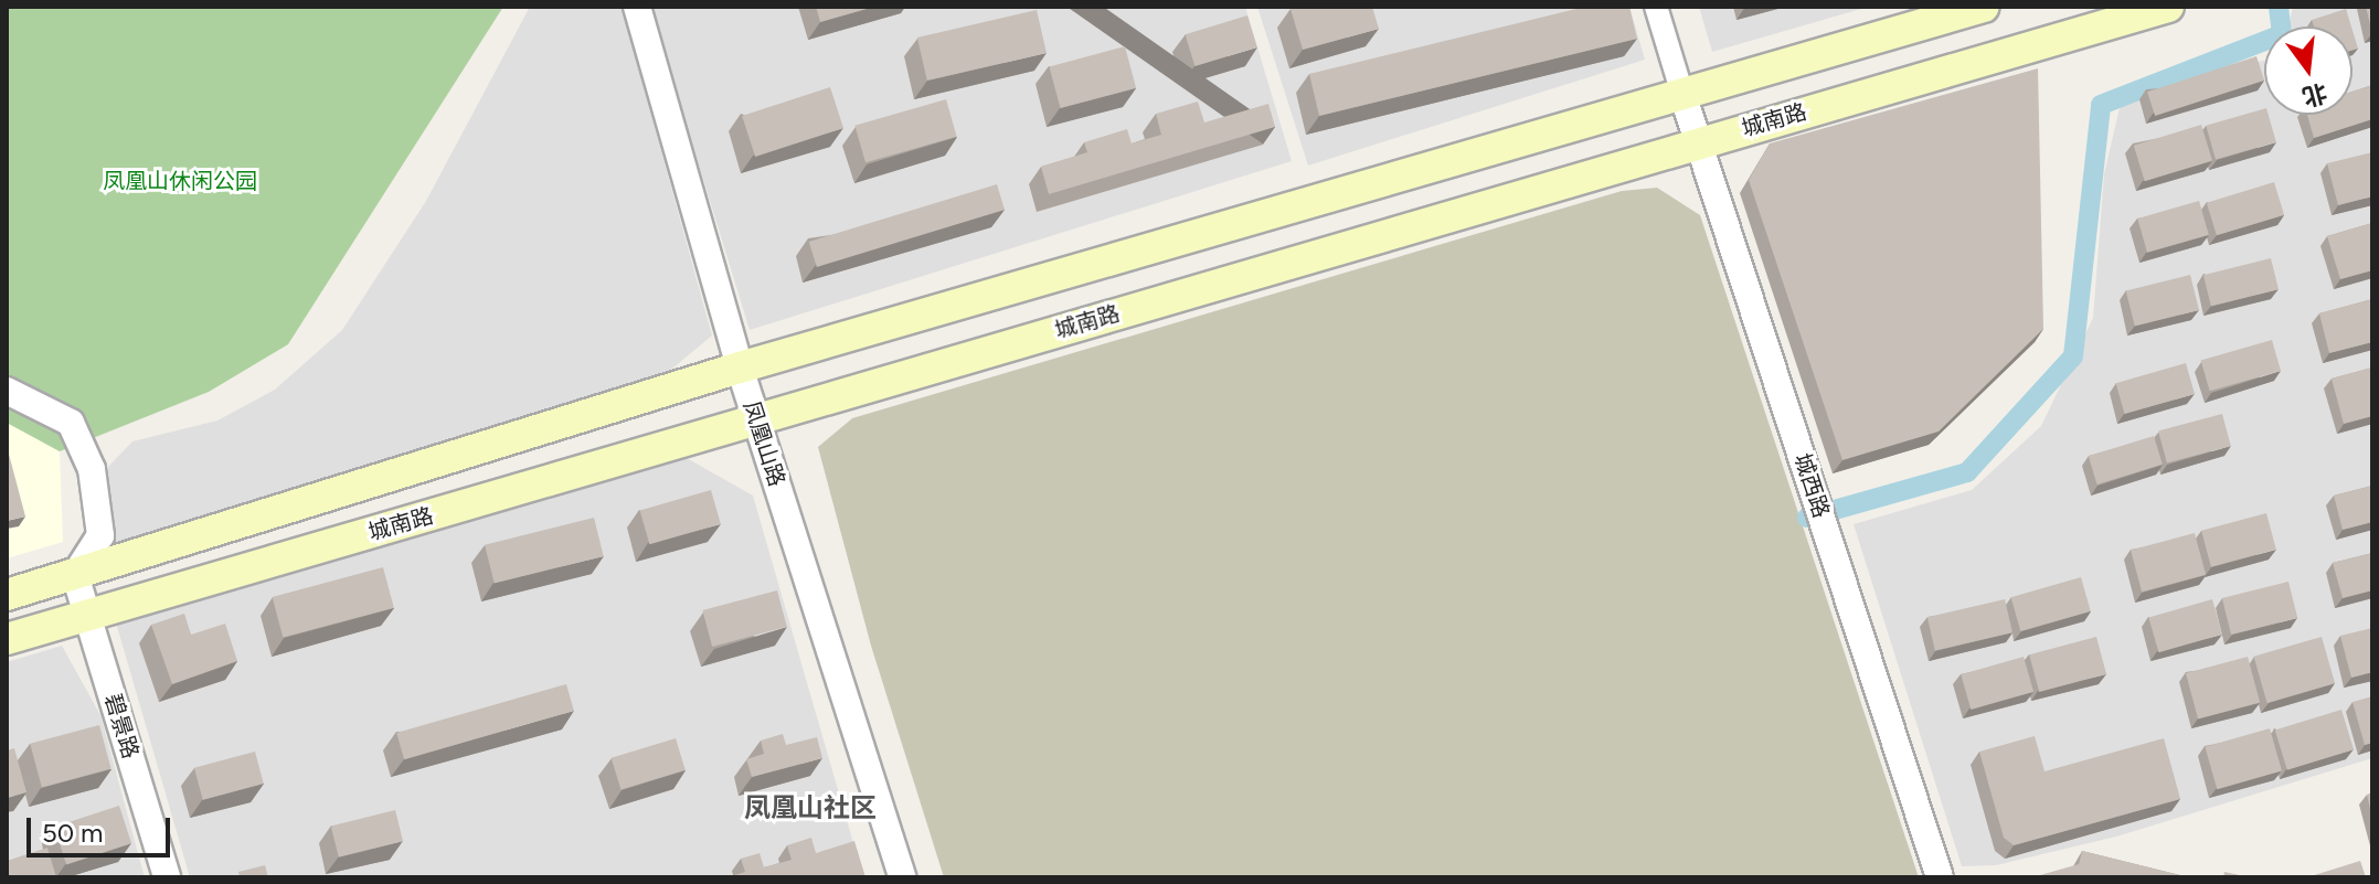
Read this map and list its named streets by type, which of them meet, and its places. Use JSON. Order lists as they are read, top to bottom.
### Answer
{
  "streets": {
    "main road": ["城南路"],
    "street": ["凤凰山路", "城西路", "碧景路"]
  },
  "crossings": [
    ["城南路", "凤凰山路"],
    ["城南路", "城西路"],
    ["城南路", "碧景路"]
  ],
  "districts": ["凤凰山社区"],
  "parks": ["凤凰山休闲公园"],
  "scale_bar": "50 m",
  "north": "bottom"
}
